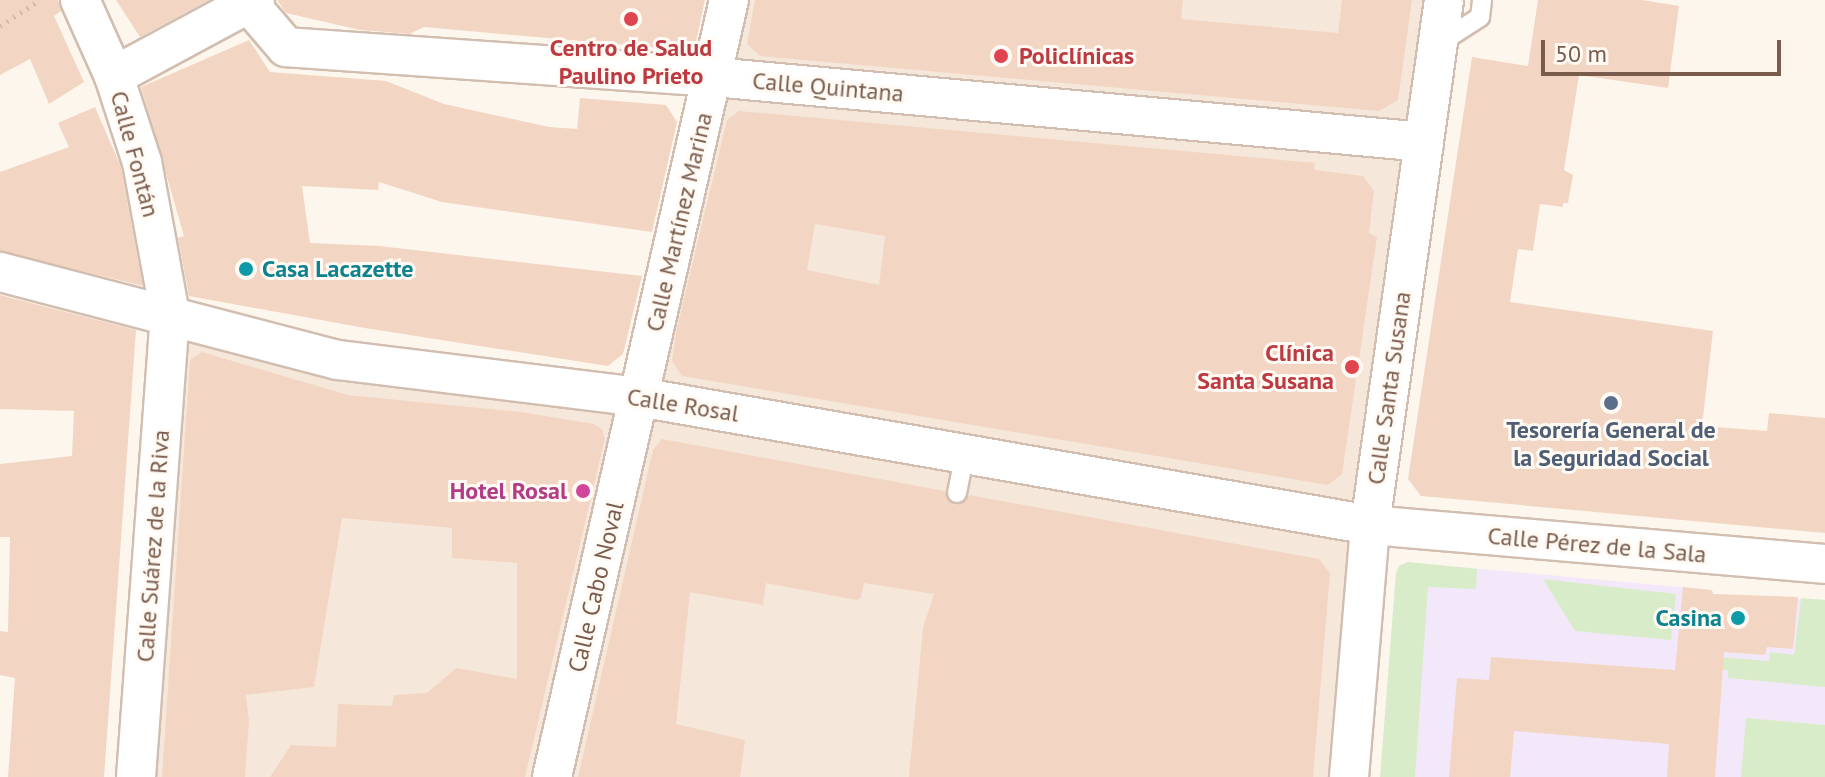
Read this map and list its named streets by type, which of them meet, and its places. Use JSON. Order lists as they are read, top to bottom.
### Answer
{
  "streets": {
    "street": [
      "Calle Quintana",
      "Calle Fontán",
      "Calle Martínez Marina",
      "Calle Santa Susana",
      "Calle Rosal",
      "Calle Pérez de la Sala",
      "Calle Suárez de la Riva",
      "Calle Cabo Noval"
    ]
  },
  "crossings": [
    ["Calle Quintana", "Calle Martínez Marina"],
    ["Calle Quintana", "Calle Santa Susana"],
    ["Calle Fontán", "Calle Rosal"],
    ["Calle Fontán", "Calle Suárez de la Riva"],
    ["Calle Martínez Marina", "Calle Rosal"],
    ["Calle Martínez Marina", "Calle Cabo Noval"],
    ["Calle Santa Susana", "Calle Rosal"],
    ["Calle Santa Susana", "Calle Pérez de la Sala"],
    ["Calle Rosal", "Calle Pérez de la Sala"],
    ["Calle Rosal", "Calle Suárez de la Riva"],
    ["Calle Rosal", "Calle Cabo Noval"]
  ],
  "places": [
    "Centro de Salud Paulino Prieto",
    "Policlínicas",
    "Casa Lacazette",
    "Clínica Santa Susana",
    "Tesorería General de la Seguridad Social",
    "Hotel Rosal",
    "Casina"
  ],
  "scale_bar": "50 m"
}
